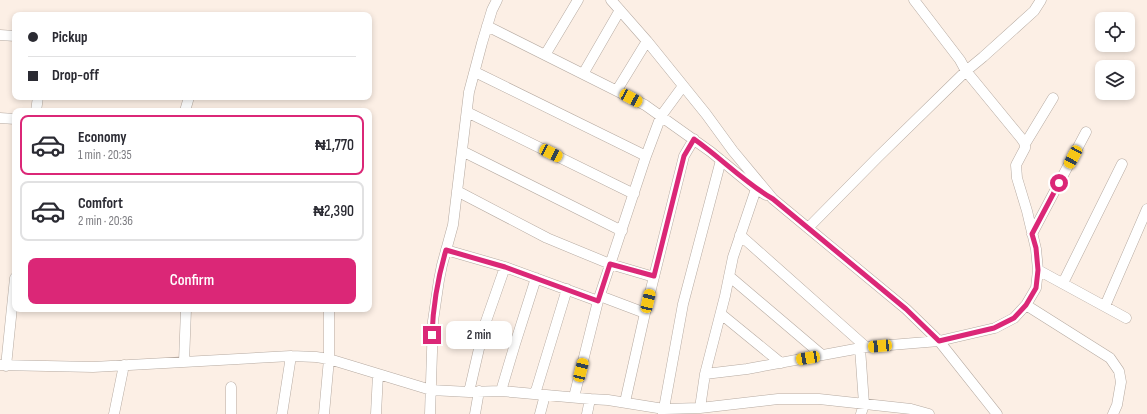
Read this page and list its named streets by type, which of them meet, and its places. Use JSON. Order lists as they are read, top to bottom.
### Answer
{
  "page": {
    "banner": ["Pickup", "Drop-off"],
    "list": [
      {
        "name": "Economy",
        "note": "1 min · 20:35",
        "value": "₦1,770"
      },
      {
        "name": "Comfort",
        "note": "2 min · 20:36",
        "value": "₦2,390"
      }
    ],
    "buttons": "Confirm",
    "bubble": "2 min"
  }
}
